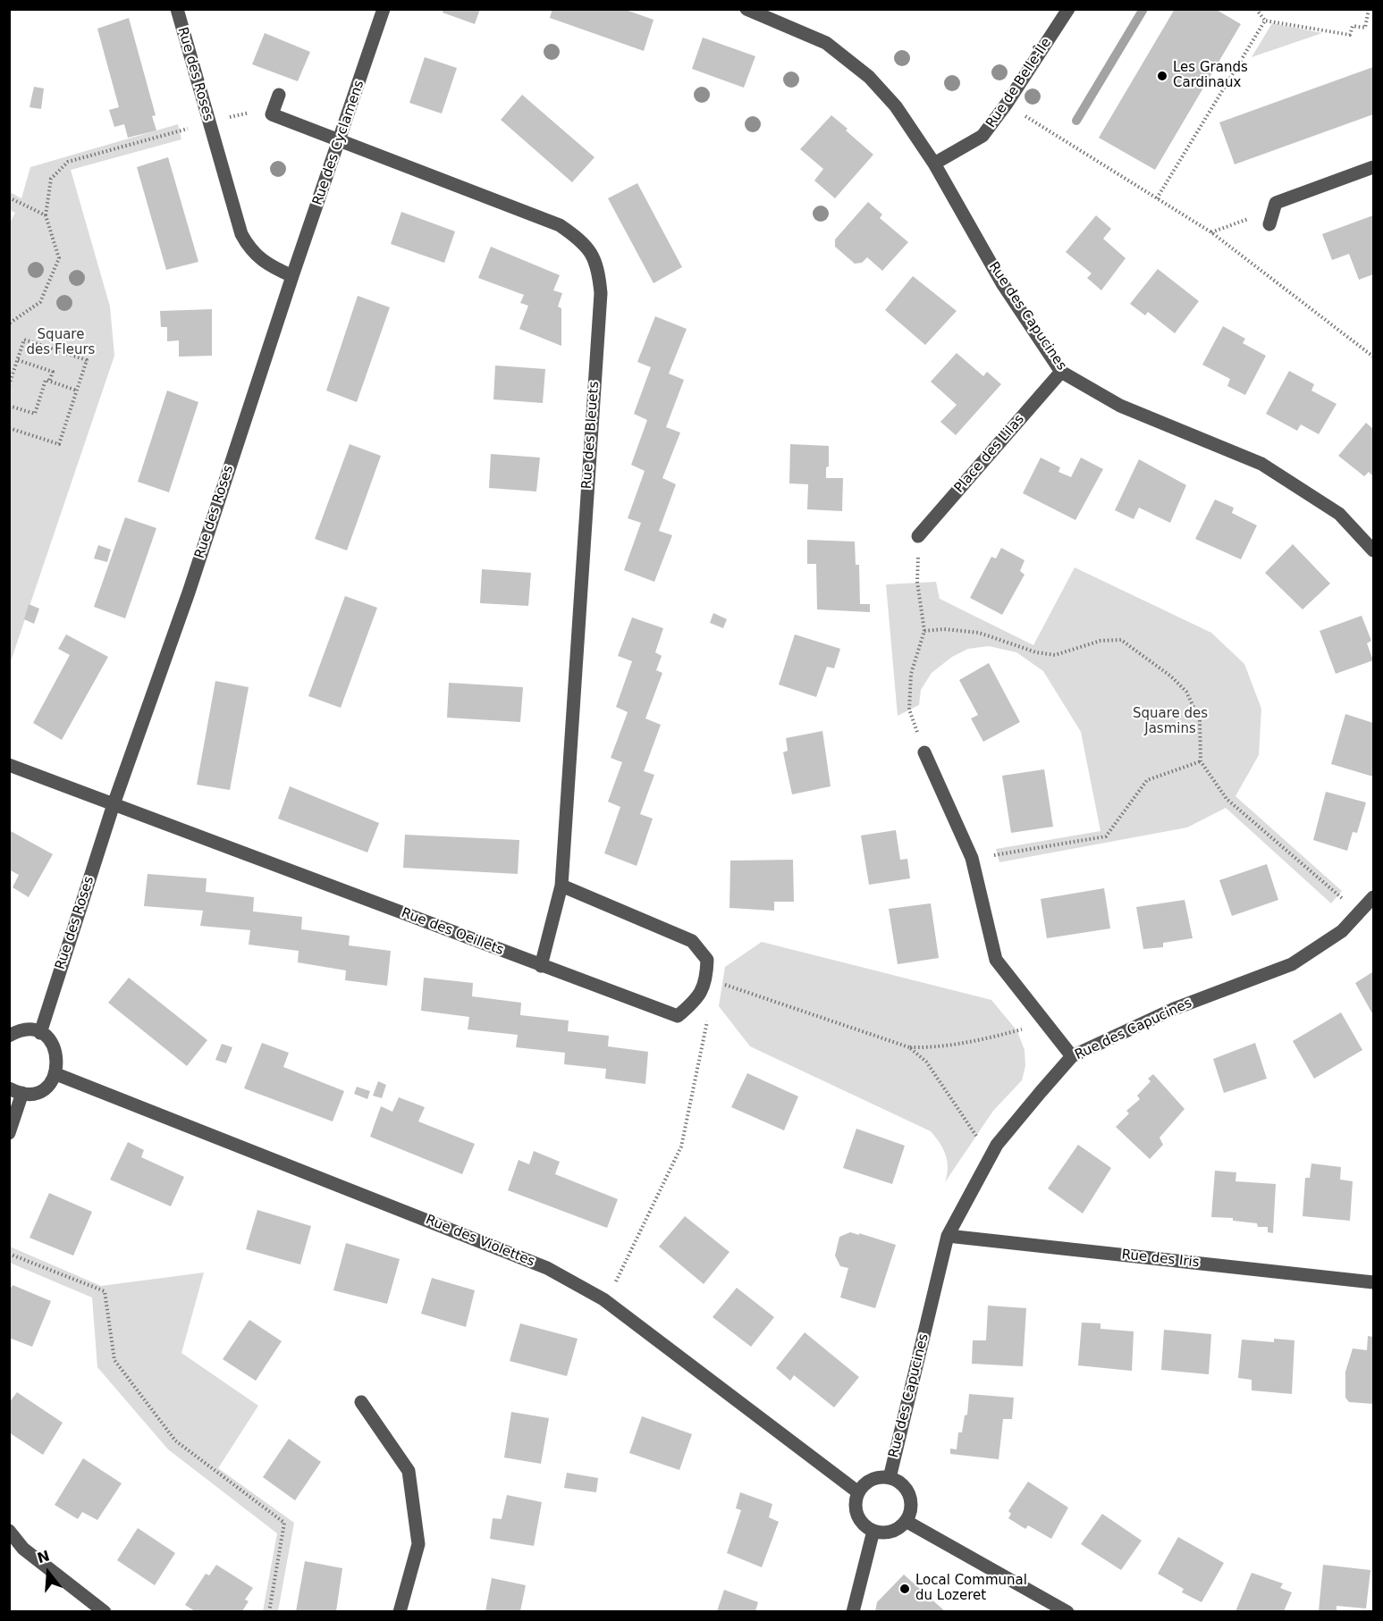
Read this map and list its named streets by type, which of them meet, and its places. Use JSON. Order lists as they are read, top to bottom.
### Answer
{
  "streets": {
    "street": [
      "Rue des Roses",
      "Rue de Belle-Île",
      "Rue des Cyclamens",
      "Rue des Capucines",
      "Rue des Bleuets",
      "Place des Lilas",
      "Rue des Oeillets",
      "Rue des Violettes",
      "Rue des Iris"
    ]
  },
  "crossings": [
    ["Rue des Roses", "Rue des Cyclamens"],
    ["Rue des Roses", "Rue des Oeillets"],
    ["Rue de Belle-Île", "Rue des Capucines"],
    ["Rue des Cyclamens", "Rue des Bleuets"],
    ["Rue des Capucines", "Place des Lilas"],
    ["Rue des Capucines", "Rue des Violettes"],
    ["Rue des Capucines", "Rue des Iris"],
    ["Rue des Bleuets", "Rue des Oeillets"]
  ],
  "parks": ["Square des Fleurs", "Square des Jasmins"],
  "places": ["Les Grands Cardinaux", "Local Communal du Lozeret"],
  "north": "top"
}
